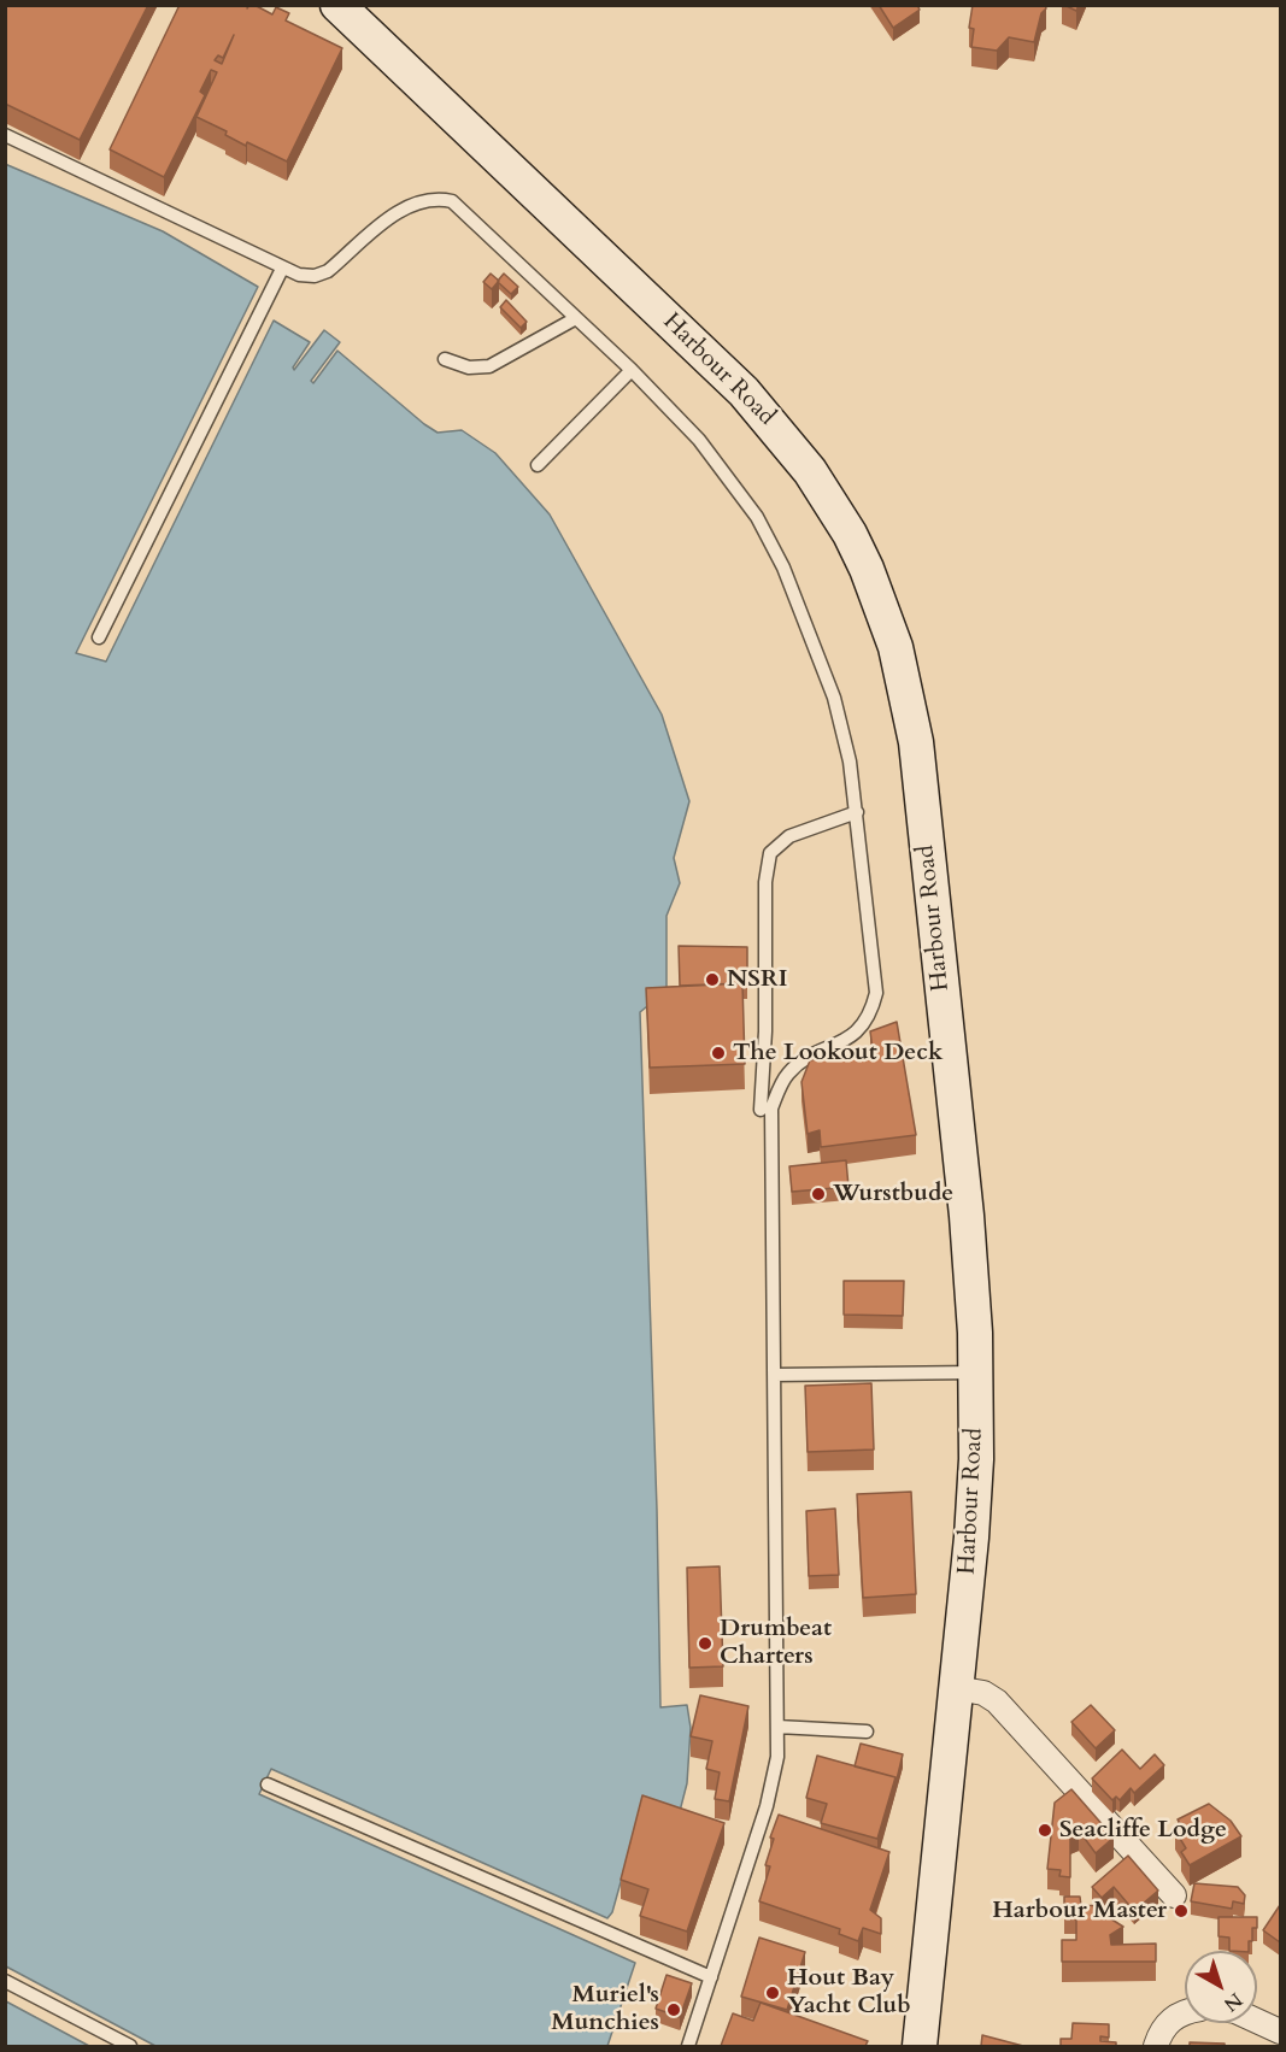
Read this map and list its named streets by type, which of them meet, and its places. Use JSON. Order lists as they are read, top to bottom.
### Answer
{
  "streets": {
    "street": ["Harbour Road"]
  },
  "places": [
    "NSRI",
    "The Lookout Deck",
    "Wurstbude",
    "Drumbeat Charters",
    "Seacliffe Lodge",
    "Harbour Master",
    "Hout Bay Yacht Club",
    "Muriel's Munchies"
  ],
  "north": "bottom right"
}
